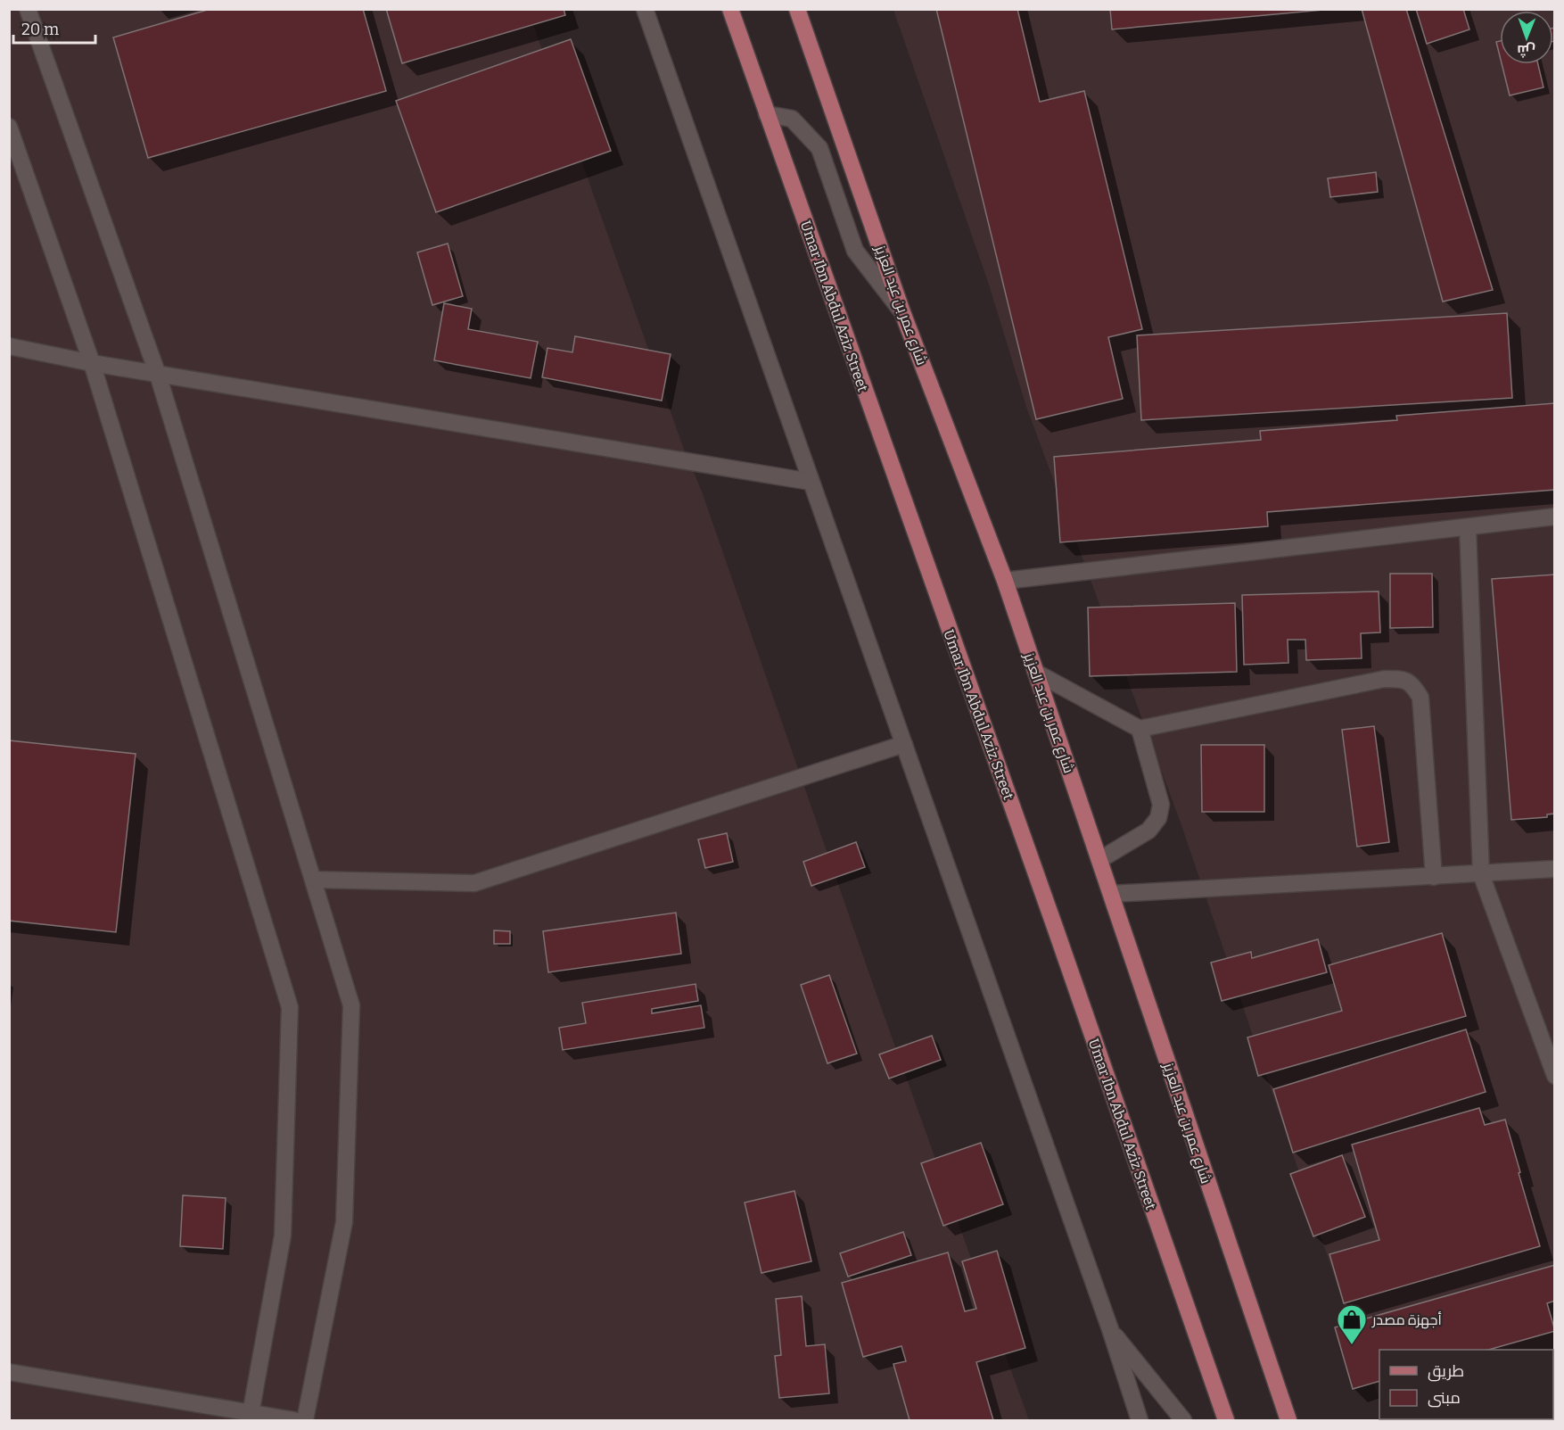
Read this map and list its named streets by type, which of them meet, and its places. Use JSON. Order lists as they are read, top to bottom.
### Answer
{
  "streets": {
    "main road": ["شارع عمر بن عبد العزيز", "Umar Ibn Abdul Aziz Street"]
  },
  "places": {
    "shop": ["أجهزة مصدر"]
  },
  "legend": ["طريق", "مبنى"],
  "scale_bar": "20 m",
  "north": "bottom"
}
